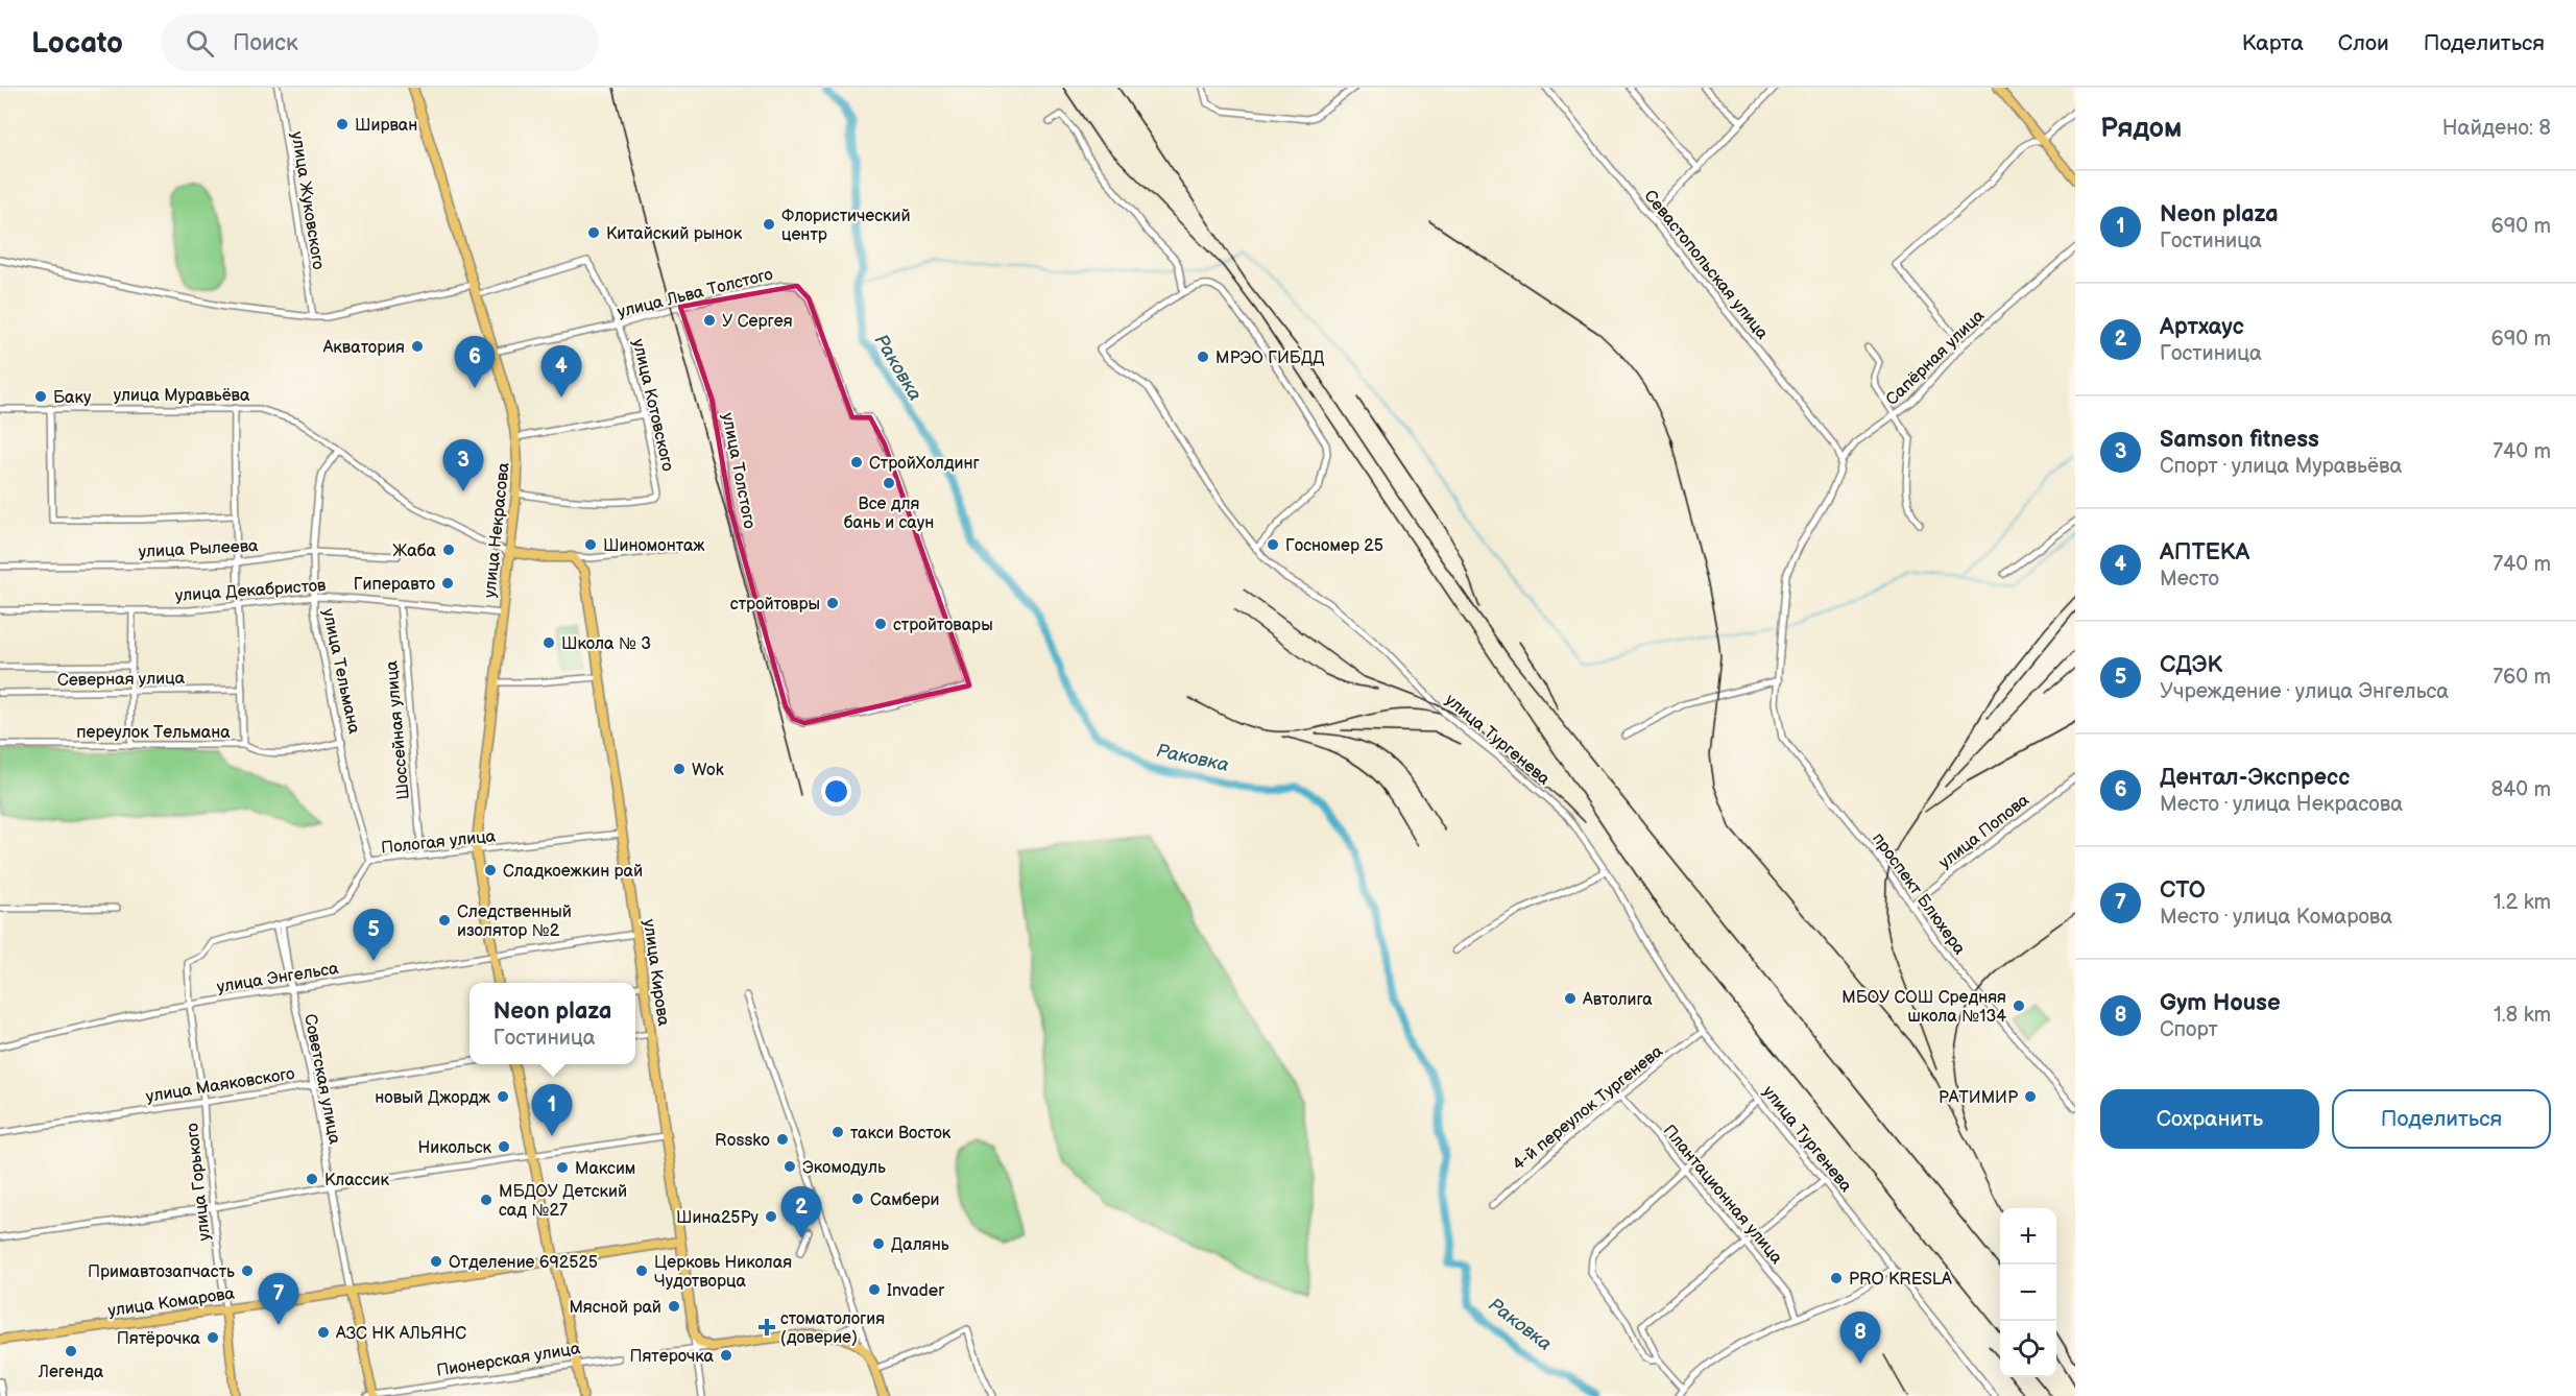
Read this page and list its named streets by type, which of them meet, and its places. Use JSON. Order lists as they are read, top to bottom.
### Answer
{
  "streets": {
    "highway": ["улица Некрасова", "улица Кирова", "улица Комарова"],
    "main road": ["Советская улица", "улица Горького"],
    "street": [
      "улица Жуковского",
      "Севастопольская улица",
      "улица Льва Толстого",
      "Сапёрная улица",
      "улица Муравьёва",
      "улица Котовского",
      "улица Толстого",
      "улица Рылеева",
      "улица Декабристов",
      "улица Тельмана",
      "Северная улица",
      "Шоссейная улица",
      "переулок Тельмана",
      "улица Тургенева",
      "улица Попова",
      "Пологая улица",
      "проспект Блюхера",
      "улица Энгельса",
      "улица Маяковского",
      "4-й переулок Тургенева",
      "Плантационная улица",
      "Пионерская улица"
    ]
  },
  "crossings": [
    ["Севастопольская улица", "Сапёрная улица"],
    ["Севастопольская улица", "проспект Блюхера"],
    ["улица Льва Толстого", "улица Котовского"],
    ["улица Льва Толстого", "улица Толстого"],
    ["улица Льва Толстого", "улица Некрасова"],
    ["Сапёрная улица", "проспект Блюхера"],
    ["улица Муравьёва", "улица Некрасова"],
    ["улица Муравьёва", "улица Тельмана"],
    ["улица Котовского", "улица Некрасова"],
    ["улица Некрасова", "улица Декабристов"],
    ["улица Некрасова", "Пологая улица"],
    ["улица Некрасова", "улица Энгельса"],
    ["улица Рылеева", "улица Тельмана"],
    ["улица Декабристов", "улица Тельмана"],
    ["улица Декабристов", "Шоссейная улица"],
    ["улица Тельмана", "переулок Тельмана"],
    ["улица Тельмана", "Пологая улица"],
    ["Шоссейная улица", "Пологая улица"],
    ["улица Тургенева", "4-й переулок Тургенева"],
    ["улица Попова", "проспект Блюхера"],
    ["Пологая улица", "улица Кирова"],
    ["Пологая улица", "Советская улица"],
    ["Пологая улица", "улица Горького"],
    ["улица Кирова", "улица Энгельса"],
    ["улица Кирова", "улица Комарова"],
    ["улица Энгельса", "Советская улица"],
    ["улица Энгельса", "улица Горького"],
    ["Советская улица", "улица Маяковского"],
    ["Советская улица", "улица Комарова"],
    ["Советская улица", "Пионерская улица"],
    ["улица Маяковского", "улица Горького"],
    ["4-й переулок Тургенева", "Плантационная улица"],
    ["улица Горького", "улица Комарова"]
  ],
  "water": ["Раковка"],
  "places": {
    "other": [
      "Ширван",
      "Флористический центр",
      "Китайский рынок",
      "У Сергея",
      "Акватория",
      "МРЭО ГИБДД",
      "Баку",
      "СтройХолдинг",
      "Все для бань и саун",
      "Шиномонтаж",
      "Госномер 25",
      "Жаба",
      "Гиперавто",
      "стройтовры",
      "стройтовары",
      "Школа № 3",
      "Wok",
      "Сладкоежкин рай",
      "Следственный изолятор №2",
      "Автолига",
      "МБОУ СОШ Средняя школа №134",
      "новый Джордж",
      "РАТИМИР",
      "такси Восток",
      "Rossko",
      "Никольск",
      "Экомодуль",
      "Максим",
      "Классик",
      "Самбери",
      "МБДОУ Детский сад №27",
      "Шина25Ру",
      "Далянь",
      "Отделение 692525",
      "Примавтозапчасть",
      "Церковь Николая Чудотворца",
      "PRO KRESLA",
      "Invader",
      "Мясной рай",
      "АЗС НК АЛЬЯНС",
      "Пятёрочка",
      "Легенда",
      "Пятерочка"
    ],
    "health": ["стоматология (доверие)"]
  },
  "page": {
    "header": "Locato",
    "search": "Поиск",
    "nav": ["Карта", "Слои", "Поделиться"],
    "heading": ["Рядом", "Найдено: 8"],
    "list": [
      {
        "mark": "1",
        "name": "Neon plaza",
        "note": "Гостиница",
        "value": "690 m"
      },
      {
        "mark": "2",
        "name": "Артхаус",
        "note": "Гостиница",
        "value": "690 m"
      },
      {
        "mark": "3",
        "name": "Samson fitness",
        "note": "Спорт · улица Муравьёва",
        "value": "740 m"
      },
      {
        "mark": "4",
        "name": "АПТЕКА",
        "note": "Место",
        "value": "740 m"
      },
      {
        "mark": "5",
        "name": "СДЭК",
        "note": "Учреждение · улица Энгельса",
        "value": "760 m"
      },
      {
        "mark": "6",
        "name": "Дентал-Экспресс",
        "note": "Место · улица Некрасова",
        "value": "840 m"
      },
      {
        "mark": "7",
        "name": "СТО",
        "note": "Место · улица Комарова",
        "value": "1.2 km"
      },
      {
        "mark": "8",
        "name": "Gym House",
        "note": "Спорт",
        "value": "1.8 km"
      }
    ],
    "pins": [
      "6",
      "4",
      "3",
      "5",
      "1",
      "2",
      "7",
      "8"
    ],
    "popup": ["Neon plaza", "Гостиница"],
    "buttons": ["Сохранить", "Поделиться"],
    "map_buttons": ["+", "−"]
  }
}
